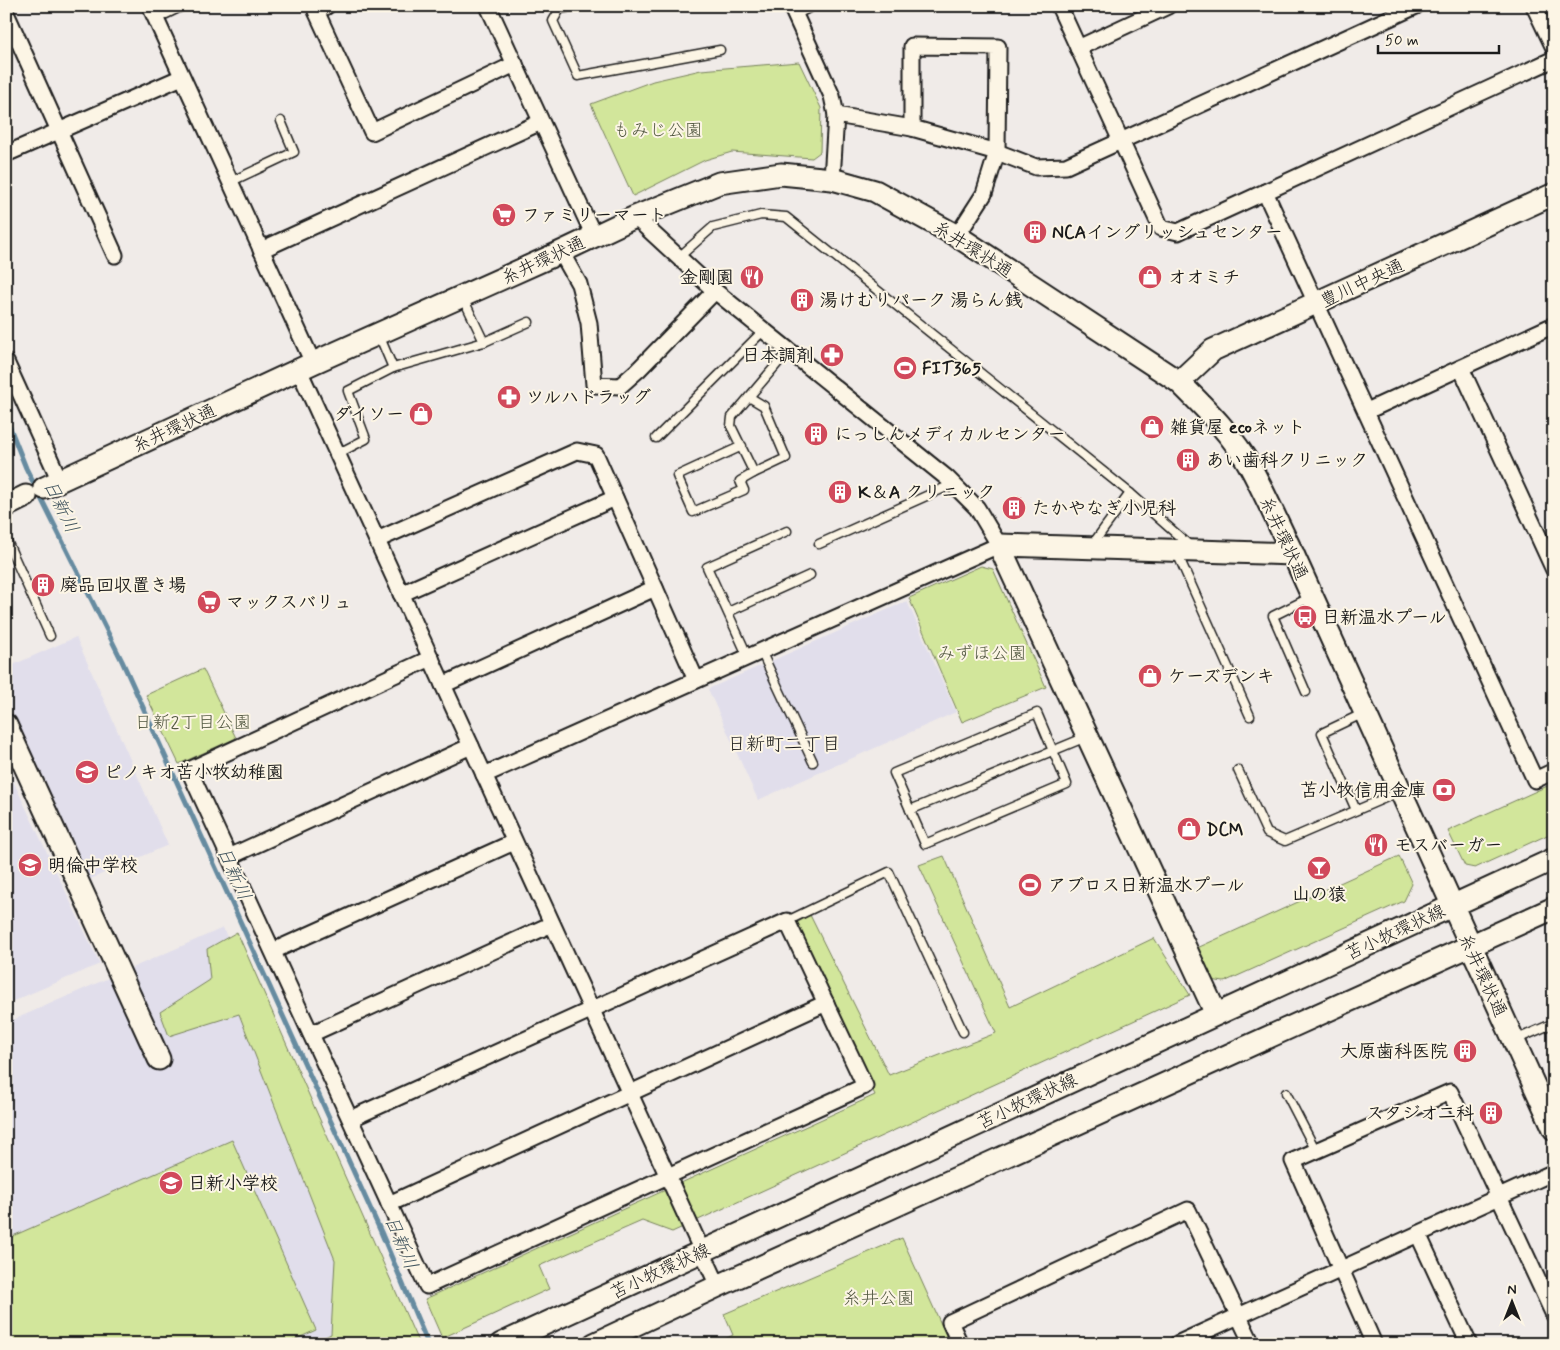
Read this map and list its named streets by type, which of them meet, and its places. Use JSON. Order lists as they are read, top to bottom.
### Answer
{
  "streets": {
    "street": ["糸井環状通", "豊川中央通", "苫小牧環状線"]
  },
  "crossings": [
    ["糸井環状通", "豊川中央通"],
    ["糸井環状通", "苫小牧環状線"]
  ],
  "districts": ["日新町二丁目"],
  "water": ["日新川"],
  "parks": [
    "もみじ公園",
    "みずほ公園",
    "日新2丁目公園",
    "糸井公園"
  ],
  "places": {
    "supermarket": ["ファミリーマート", "マックスバリュ"],
    "building": [
      "NCAイングリッシュセンター",
      "湯けむりパーク 湯らん銭",
      "にっしんメディカルセンター",
      "あい歯科クリニック",
      "K＆A クリニック",
      "たかやなぎ小児科",
      "廃品回収置き場",
      "大原歯科医院",
      "スタジオ二科"
    ],
    "restaurant": ["金剛園", "モスバーガー"],
    "shop": [
      "オオミチ",
      "ダイソー",
      "雑貨屋 ecoネット",
      "ケーズデンキ",
      "DCM"
    ],
    "pharmacy": ["日本調剤", "ツルハドラッグ"],
    "sports": ["FIT365", "アブロス日新温水プール"],
    "bus stop": ["日新温水プール"],
    "school or university": ["ピノキオ苫小牧幼稚園", "明倫中学校", "日新小学校"],
    "bank": ["苫小牧信用金庫"],
    "bar": ["山の猿"]
  },
  "scale_bar": "50 m",
  "north": "top"
}
